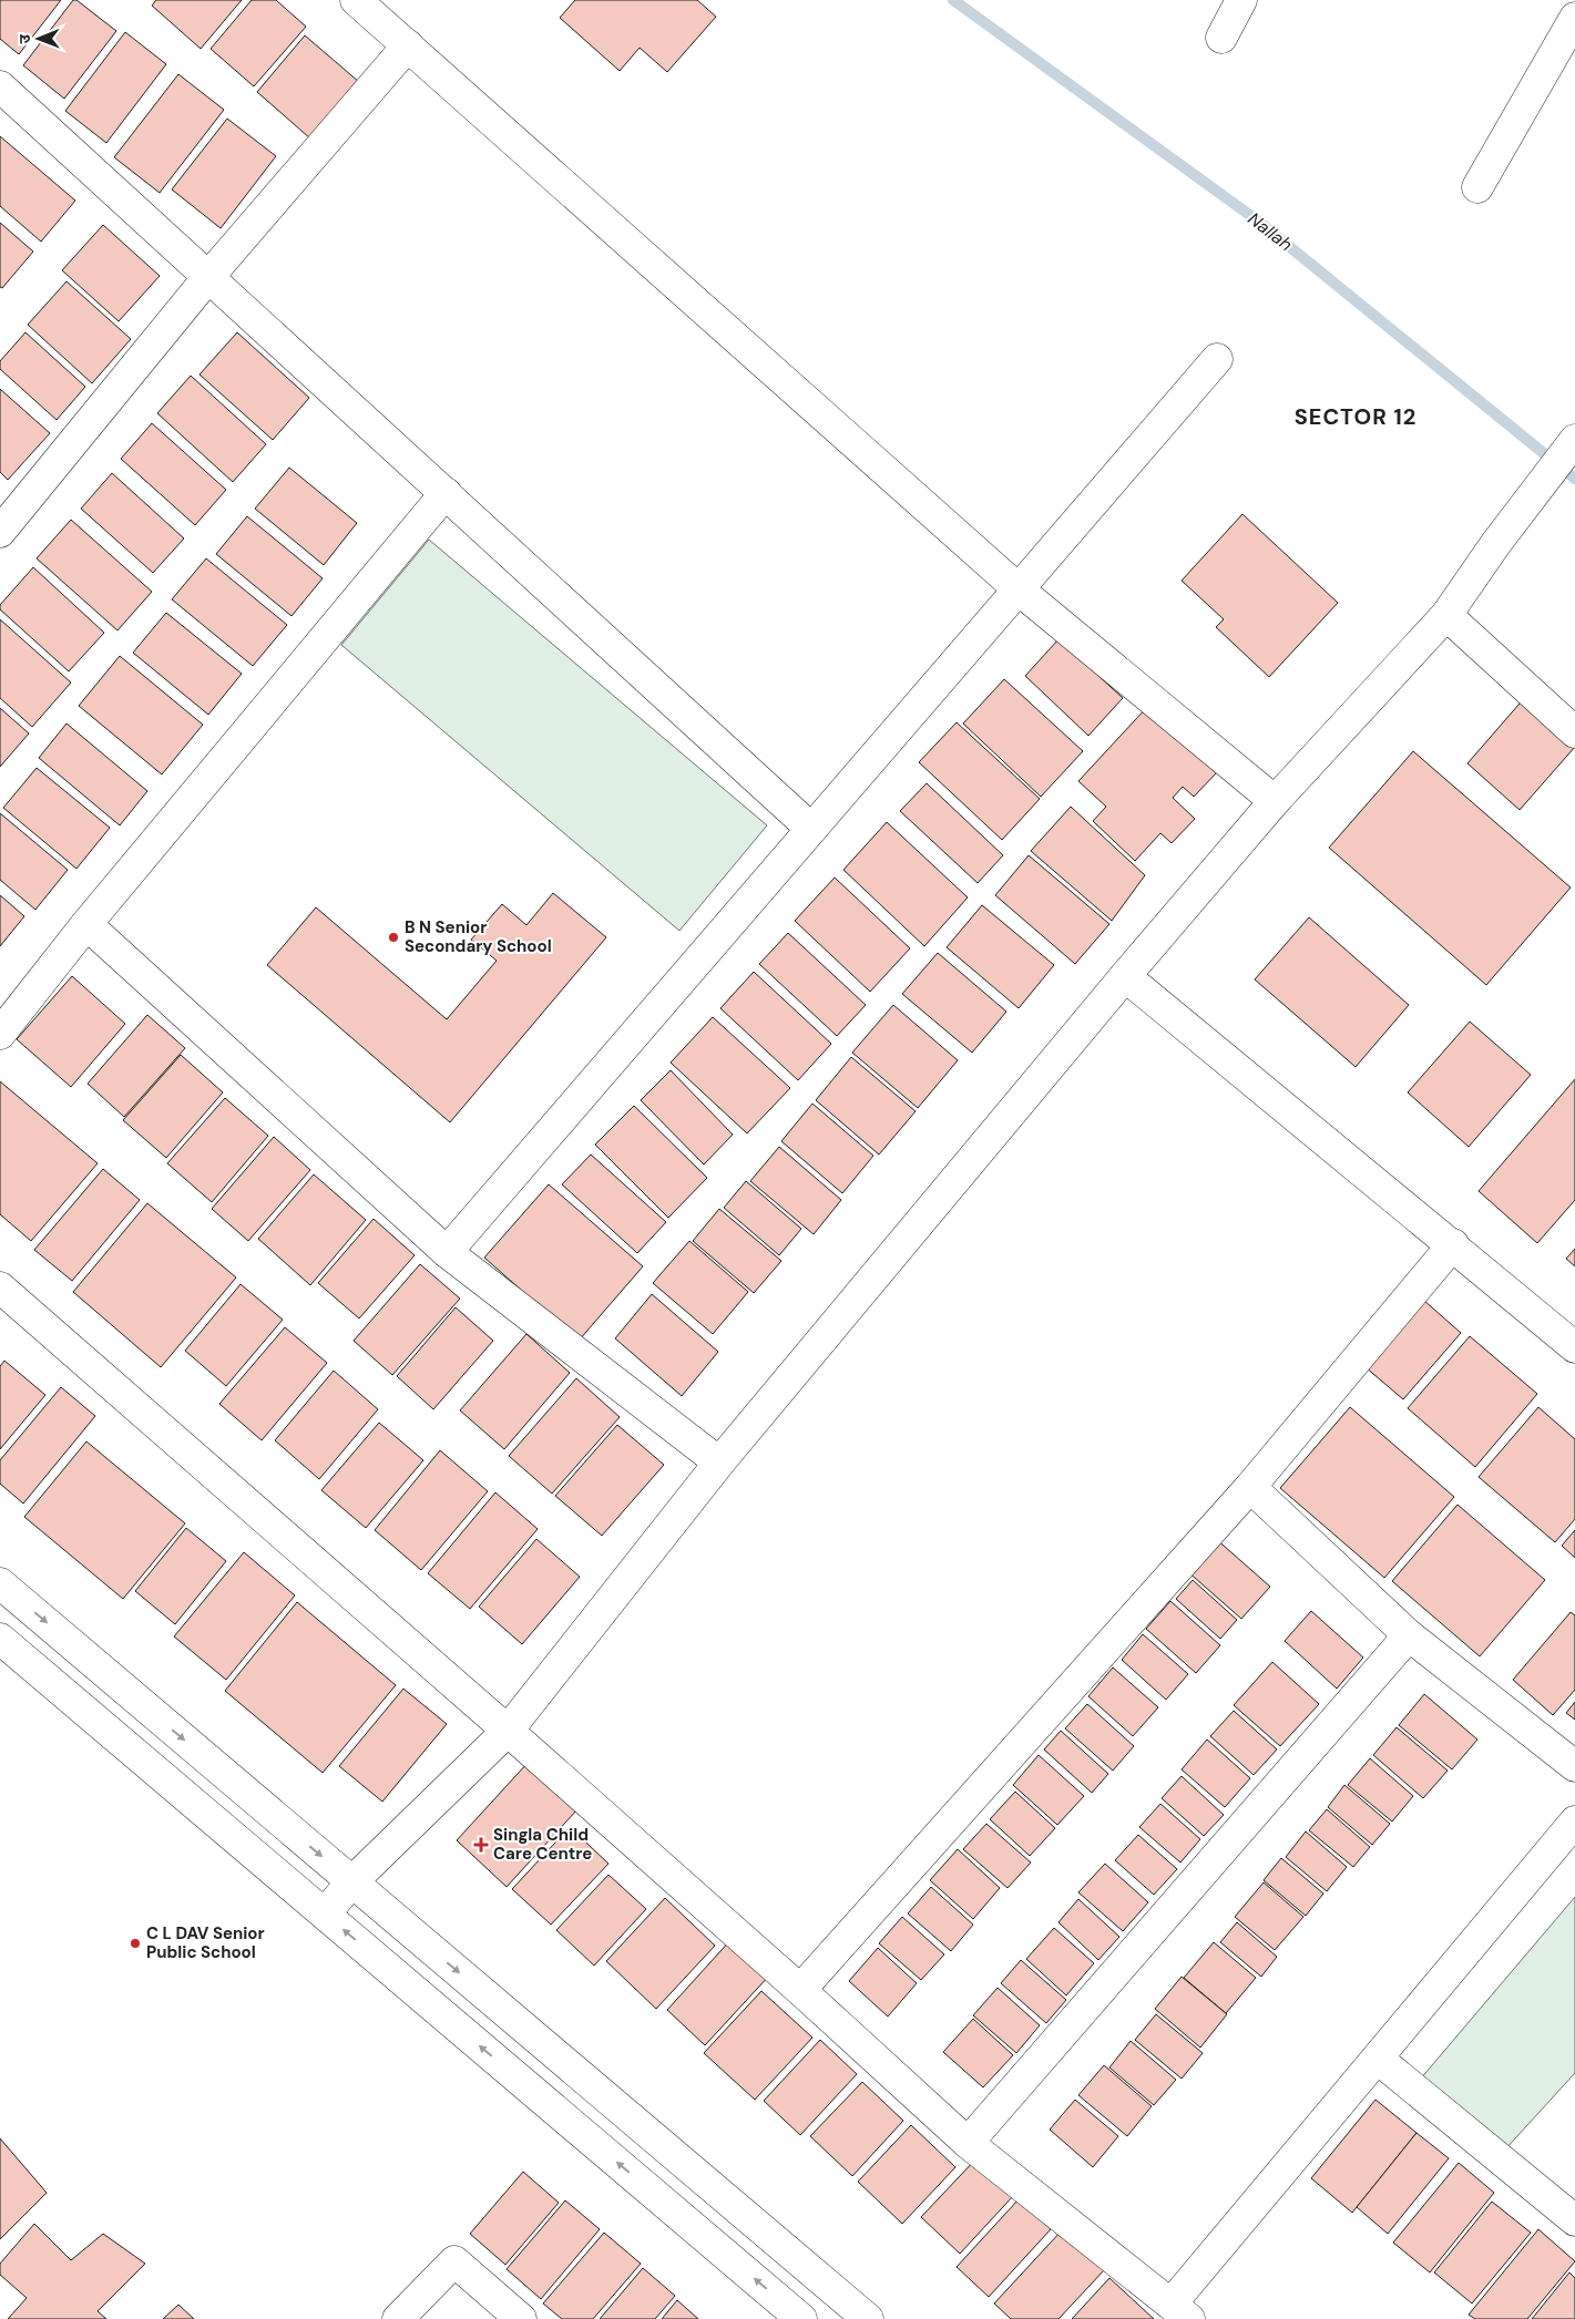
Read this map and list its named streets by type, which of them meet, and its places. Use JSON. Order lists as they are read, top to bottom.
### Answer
{
  "districts": ["SECTOR 12"],
  "water": ["Nallah"],
  "places": {
    "other": ["B N Senior Secondary School", "C L DAV Senior Public School"],
    "health": ["Singla Child Care Centre"]
  },
  "north": "left"
}
